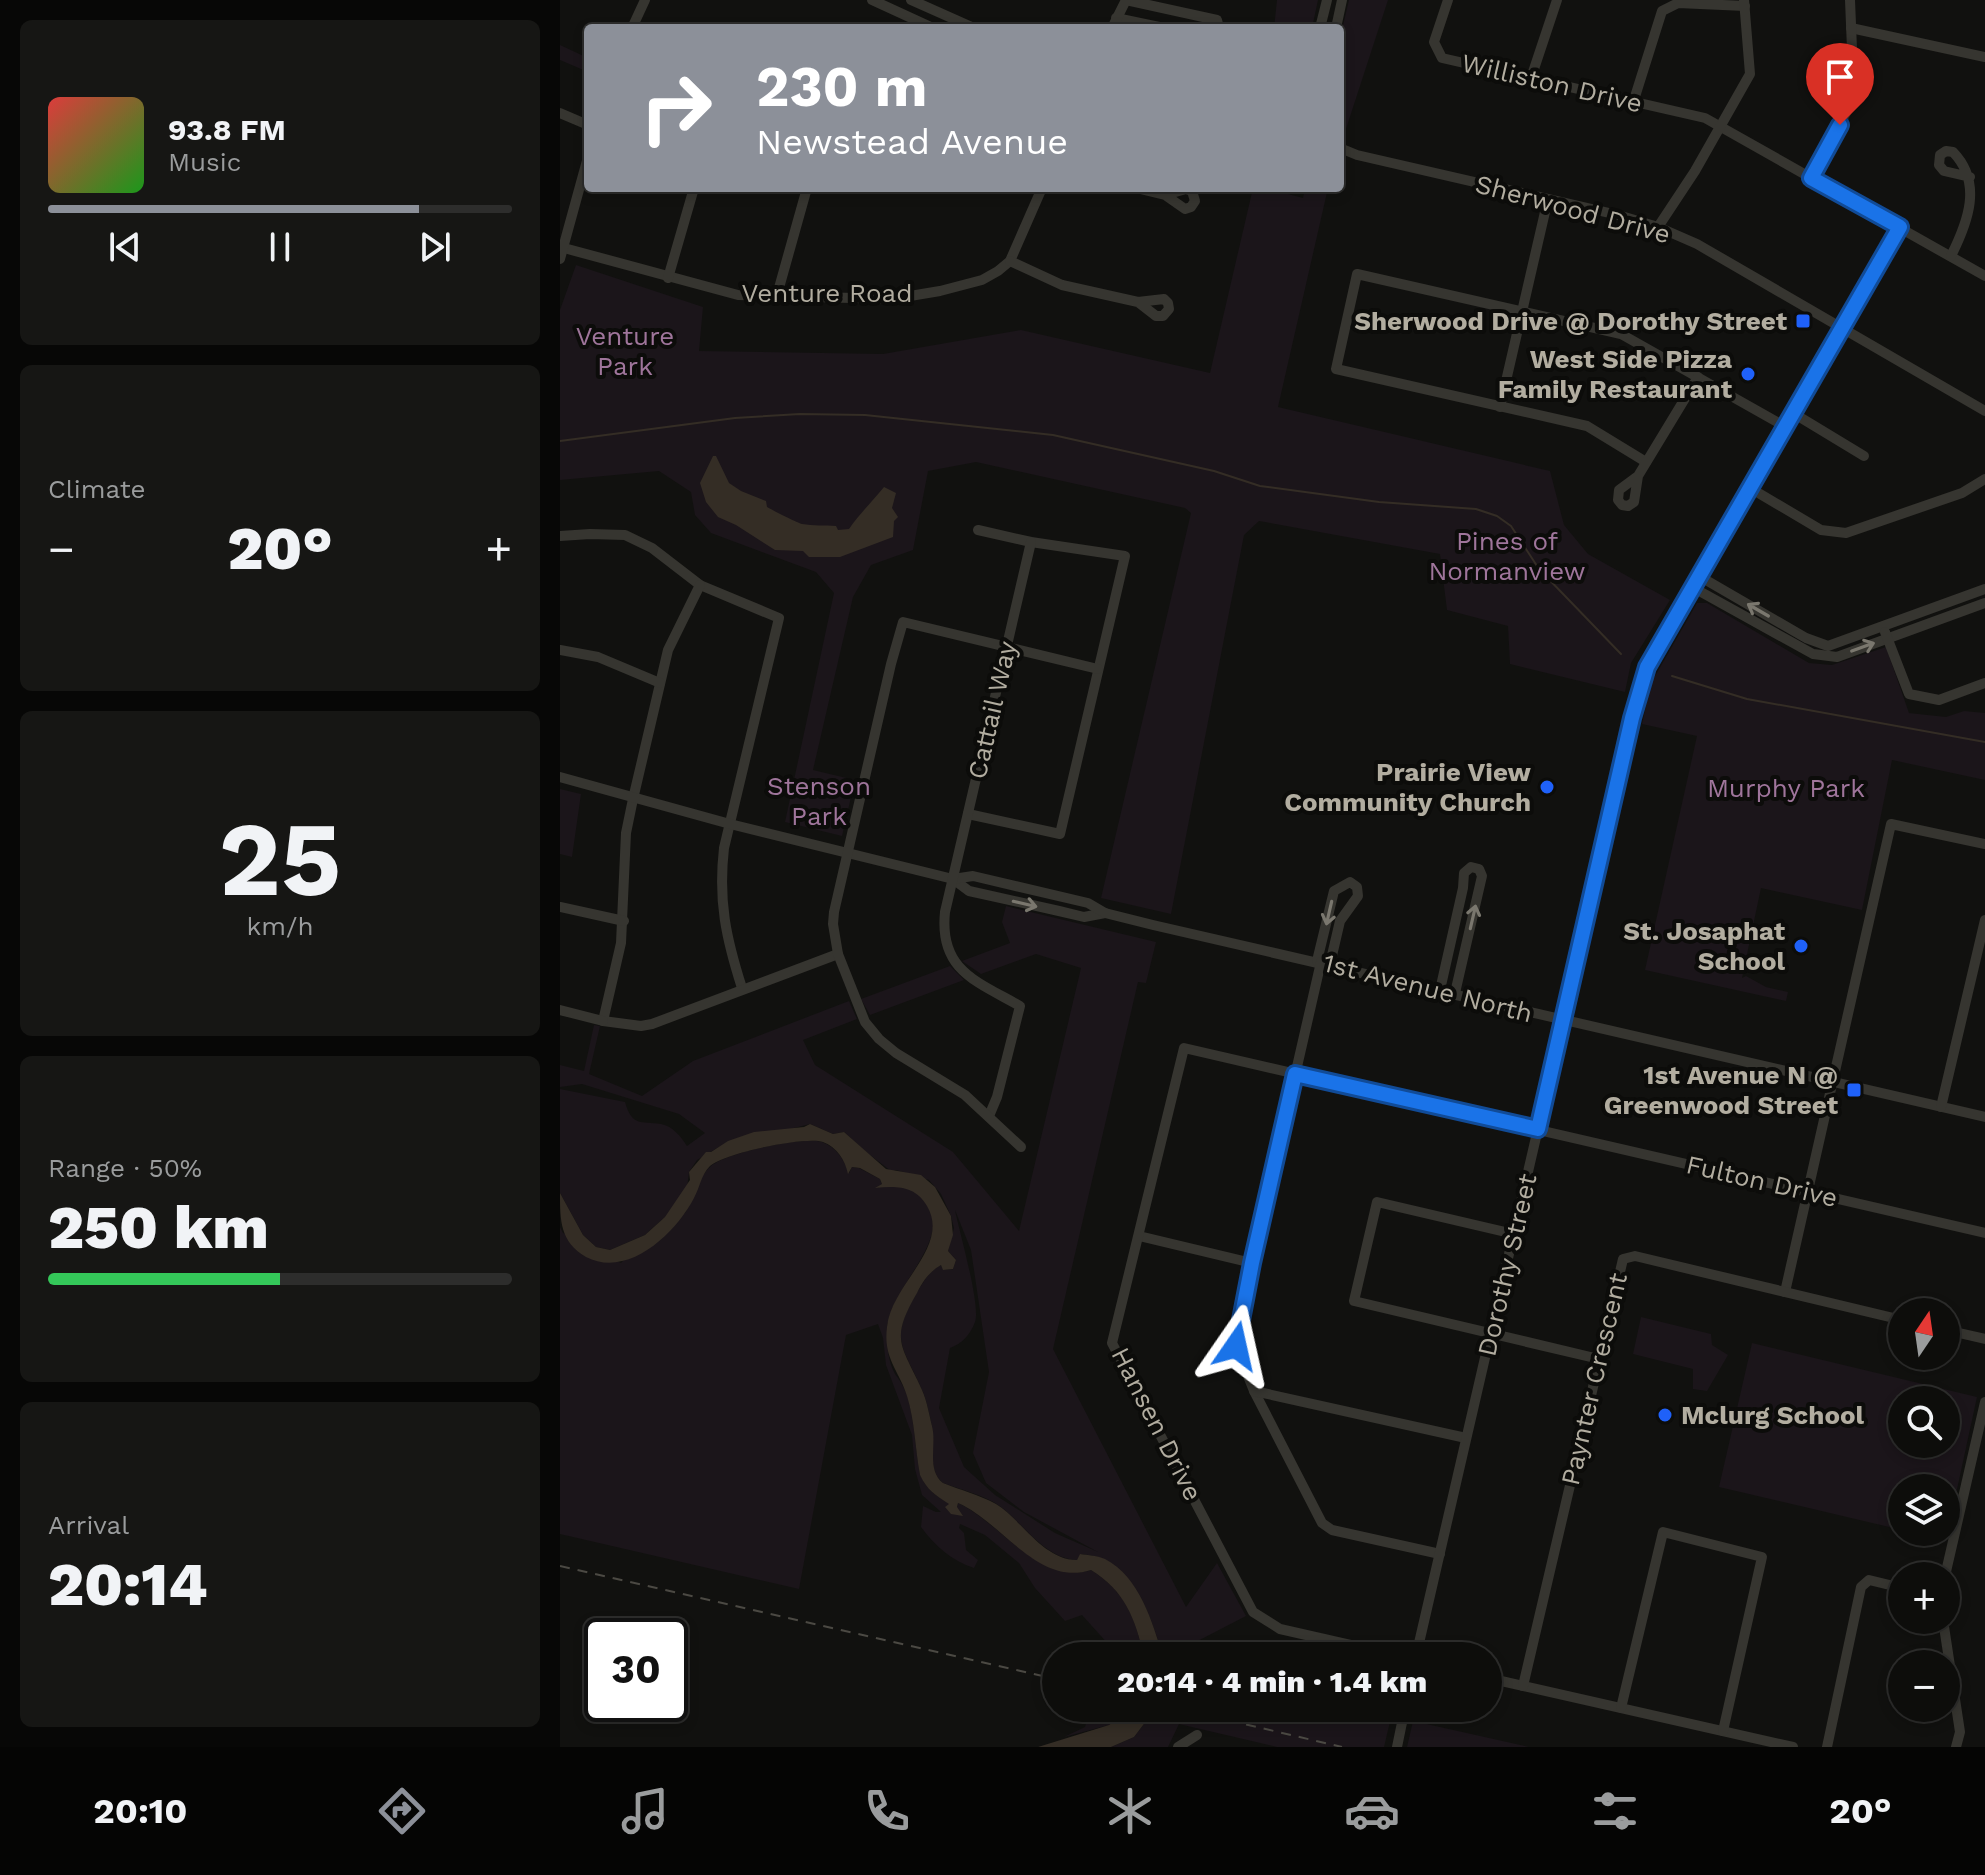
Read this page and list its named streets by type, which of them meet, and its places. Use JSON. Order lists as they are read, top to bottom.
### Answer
{
  "streets": {
    "street": [
      "Williston Drive",
      "Sherwood Drive",
      "Venture Road",
      "Cattail Way",
      "1st Avenue North",
      "Fulton Drive",
      "Dorothy Street",
      "Paynter Crescent",
      "Hansen Drive"
    ]
  },
  "crossings": [
    ["Williston Drive", "Dorothy Street"],
    ["Sherwood Drive", "Dorothy Street"],
    ["Cattail Way", "1st Avenue North"],
    ["1st Avenue North", "Dorothy Street"],
    ["Fulton Drive", "Dorothy Street"],
    ["Fulton Drive", "Hansen Drive"]
  ],
  "parks": [
    "Venture Park",
    "Pines of Normanview",
    "Stenson Park",
    "Murphy Park"
  ],
  "places": {
    "transit": ["Sherwood Drive @ Dorothy Street", "1st Avenue N @ Greenwood Street"],
    "other": [
      "West Side Pizza Family Restaurant",
      "Prairie View Community Church",
      "St. Josaphat School",
      "Mclurg School"
    ]
  },
  "north": "top",
  "page": {
    "turn": ["230 m", "Newstead Avenue"],
    "song": ["93.8 FM", "Music"],
    "tile": [
      "Climate",
      ["25", "km/h"],
      ["Range · 50%", "250 km"],
      ["Arrival", "20:14"]
    ],
    "heat": ["−", "20°", "+"],
    "map_buttons": ["+", "−"],
    "limit": "30",
    "trip": "20:14 · 4 min · 1.4 km",
    "tabs": ["20:10", "20°"]
  }
}
